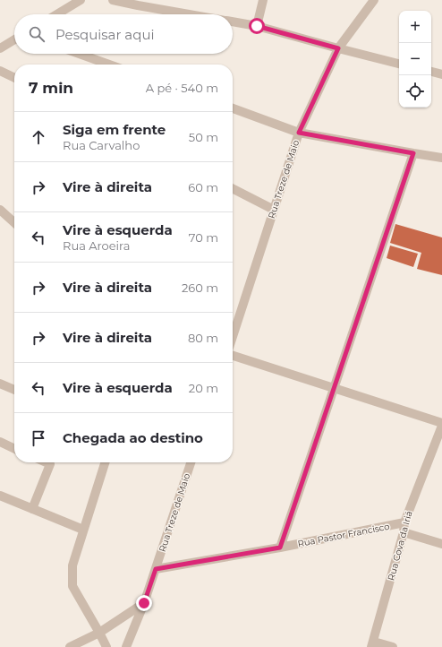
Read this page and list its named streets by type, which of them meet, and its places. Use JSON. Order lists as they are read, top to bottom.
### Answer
{
  "streets": {
    "street": ["Rua Treze de Maio", "Rua Pastor Francisco", "Rua Cova da Iriá"]
  },
  "crossings": [
    ["Rua Treze de Maio", "Rua Pastor Francisco"],
    ["Rua Pastor Francisco", "Rua Cova da Iriá"]
  ],
  "page": {
    "map_buttons": ["+", "−"],
    "search": "Pesquisar aqui",
    "heading": ["7 min", "A pé · 540 m"],
    "list": [
      ["Siga em frente", "Rua Carvalho", "50 m"],
      ["Vire à direita", "60 m"],
      ["Vire à esquerda", "Rua Aroeira", "70 m"],
      ["Vire à direita", "260 m"],
      ["Vire à direita", "80 m"],
      ["Vire à esquerda", "20 m"],
      "Chegada ao destino"
    ]
  }
}
